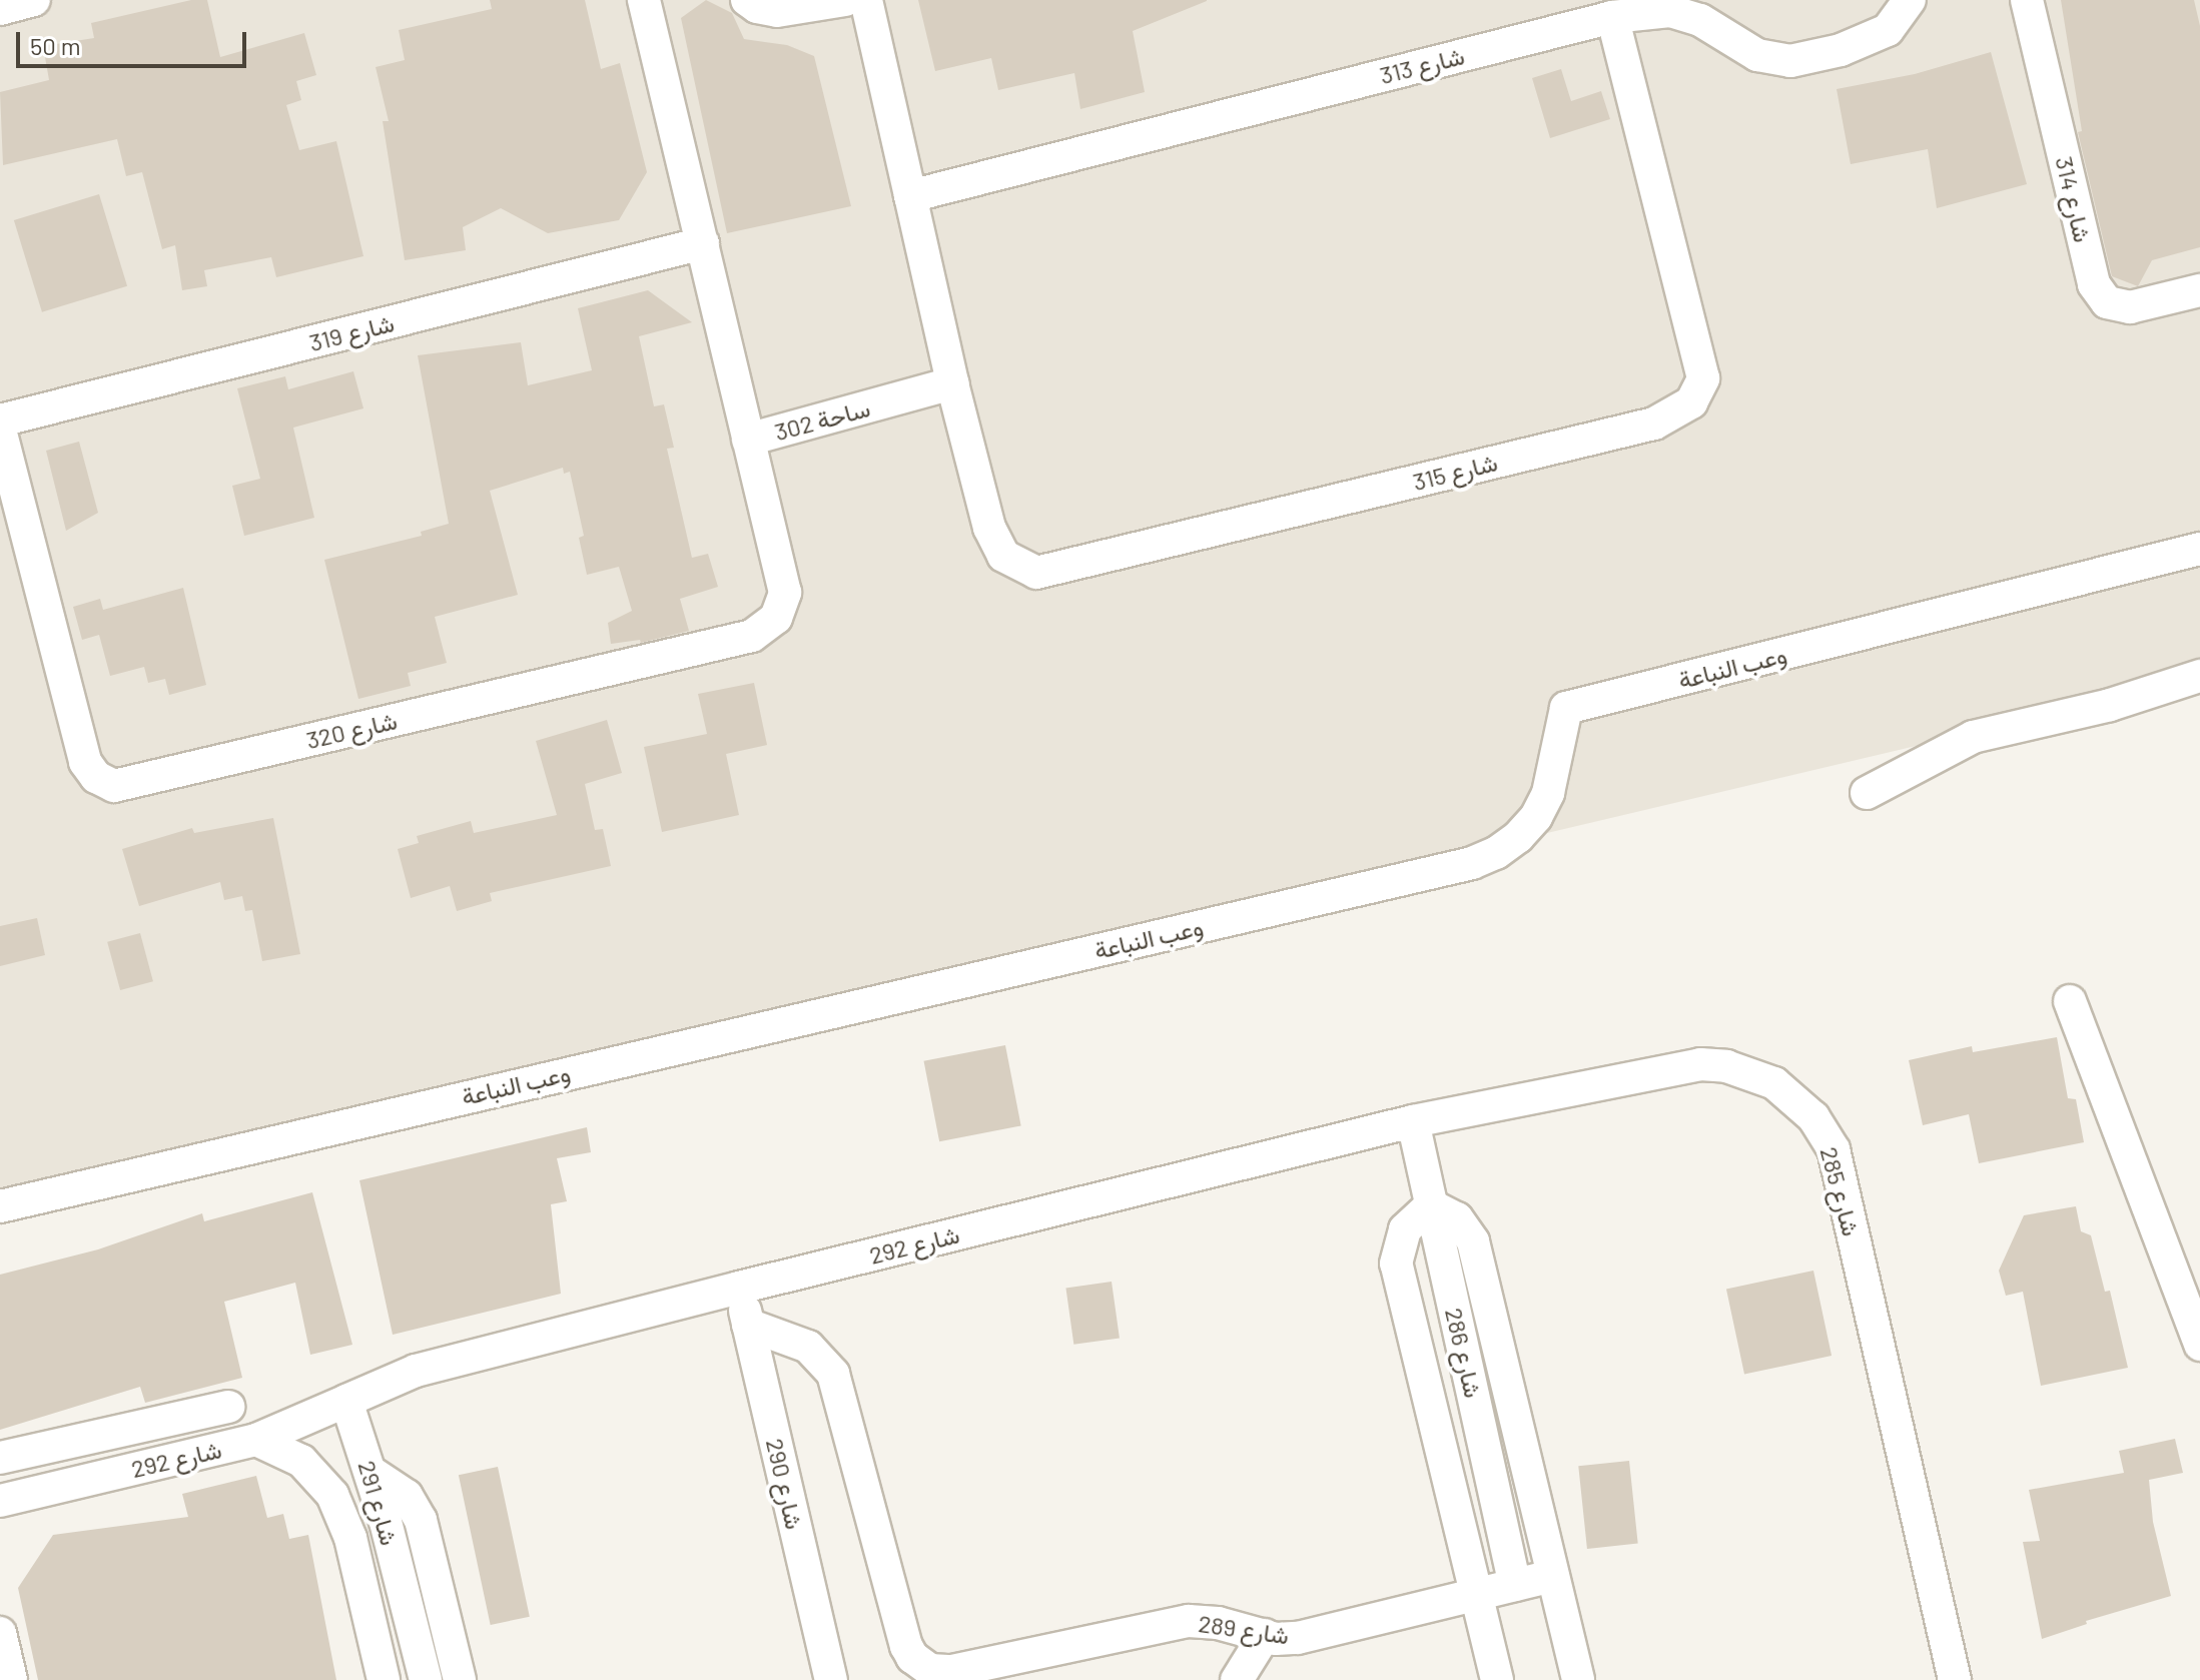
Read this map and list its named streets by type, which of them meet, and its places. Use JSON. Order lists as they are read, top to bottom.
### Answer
{
  "streets": {
    "street": [
      "شارع 313",
      "شارع 314",
      "شارع 319",
      "ساحة 302",
      "شارع 315",
      "وعب النباعة",
      "شارع 320",
      "شارع 285",
      "شارع 292",
      "شارع 286",
      "شارع 290",
      "شارع 291",
      "شارع 289"
    ]
  },
  "crossings": [
    ["شارع 313", "شارع 315"],
    ["شارع 319", "ساحة 302"],
    ["ساحة 302", "شارع 315"],
    ["ساحة 302", "شارع 320"],
    ["شارع 285", "شارع 292"],
    ["شارع 285", "شارع 286"],
    ["شارع 292", "شارع 286"],
    ["شارع 292", "شارع 290"],
    ["شارع 292", "شارع 291"],
    ["شارع 286", "شارع 289"],
    ["شارع 290", "شارع 289"]
  ],
  "scale_bar": "50 m"
}
